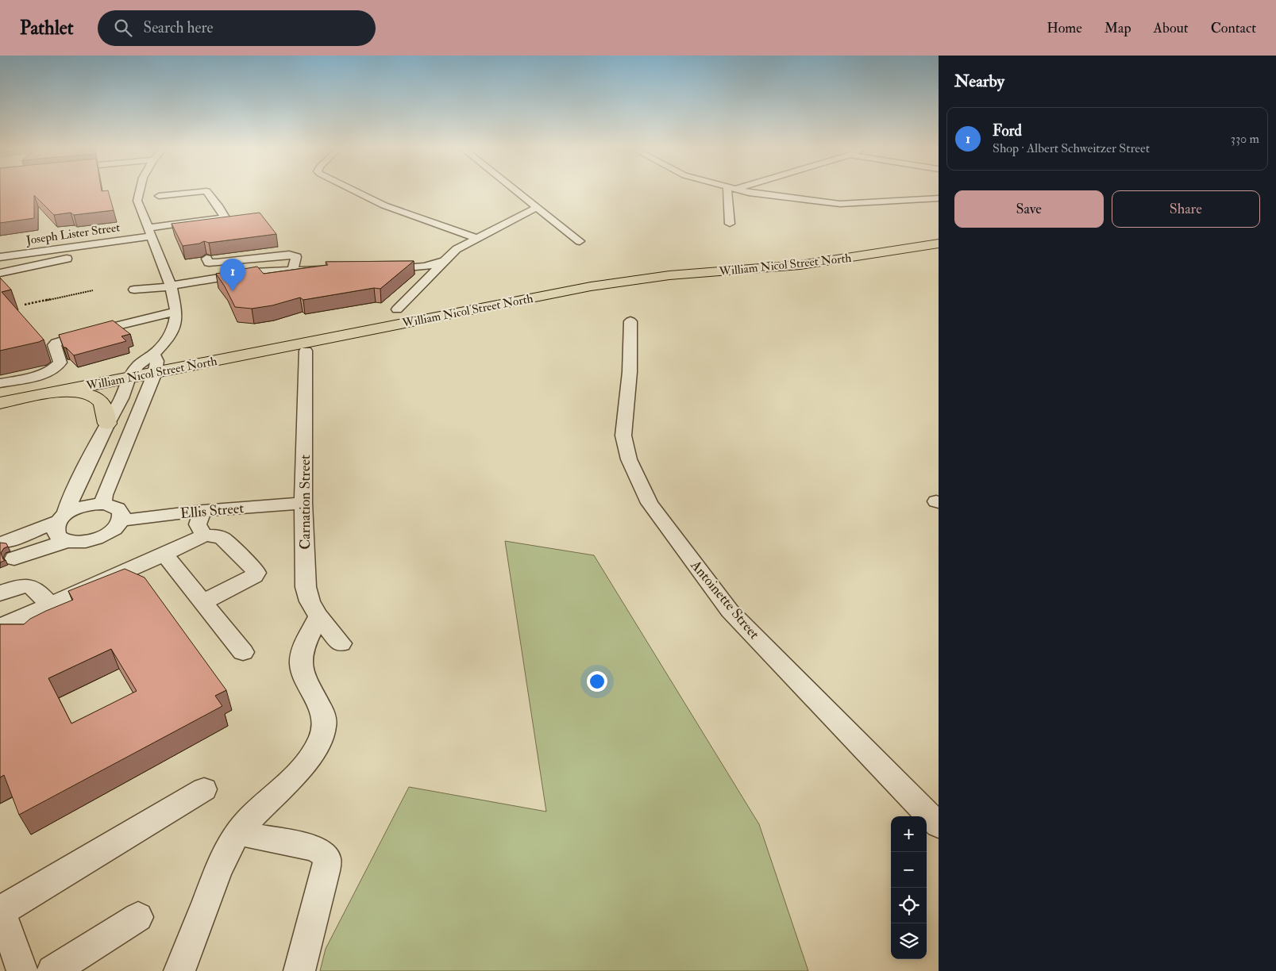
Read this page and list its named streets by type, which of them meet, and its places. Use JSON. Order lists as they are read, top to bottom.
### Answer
{
  "streets": {
    "main road": ["William Nicol Street North"],
    "street": [
      "Joseph Lister Street",
      "Carnation Street",
      "Ellis Street",
      "Antoinette Street"
    ]
  },
  "crossings": [
    ["Carnation Street", "Ellis Street"]
  ],
  "page": {
    "header": "Pathlet",
    "search": "Search here",
    "nav": [
      "Home",
      "Map",
      "About",
      "Contact"
    ],
    "heading": "Nearby",
    "list": [
      {
        "mark": "1",
        "name": "Ford",
        "note": "Shop · Albert Schweitzer Street",
        "value": "330 m"
      }
    ],
    "buttons": ["Save", "Share"],
    "pins": "1",
    "map_buttons": ["+", "−"]
  }
}
